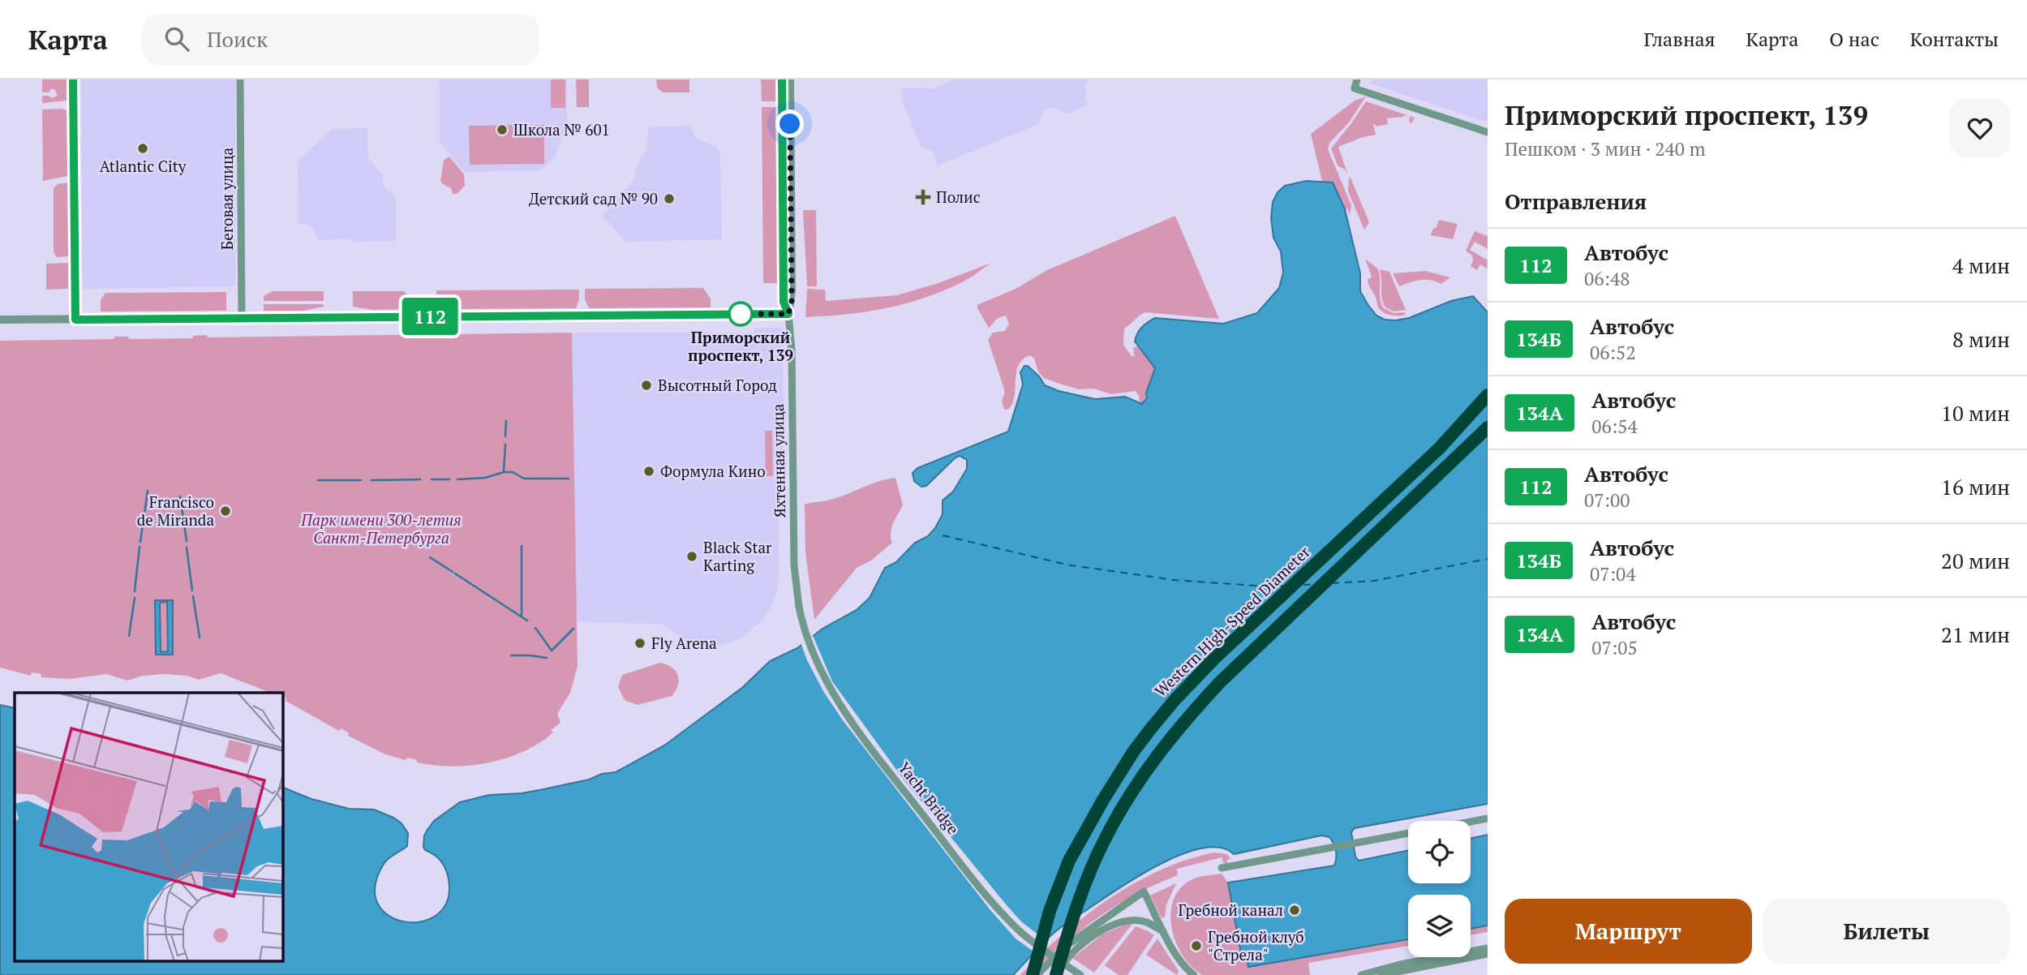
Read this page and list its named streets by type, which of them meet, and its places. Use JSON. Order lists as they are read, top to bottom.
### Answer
{
  "streets": {
    "highway": ["Western High-Speed Diameter"],
    "street": ["Беговая улица", "Яхтенная улица", "Yacht Bridge"]
  },
  "crossings": [
    ["Яхтенная улица", "Yacht Bridge"]
  ],
  "parks": ["Парк имени 300-летия Санкт-Петербурга"],
  "places": {
    "other": [
      "Школа № 601",
      "Atlantic City",
      "Детский сад № 90",
      "Приморский проспект, 139",
      "Высотный Город",
      "Формула Кино",
      "Francisco de Miranda",
      "Black Star Karting",
      "Fly Arena",
      "Гребной канал",
      "Гребной клуб \"Стрела\""
    ],
    "health": ["Полис"]
  },
  "lines": ["bus line 112"],
  "page": {
    "header": "Карта",
    "search": "Поиск",
    "nav": [
      "Главная",
      "Карта",
      "О нас",
      "Контакты"
    ],
    "on_map": "112",
    "heading": [
      ["Приморский проспект, 139", "Пешком · 3 мин · 240 m"],
      "Отправления"
    ],
    "list": [
      {
        "mark": "112",
        "name": "Автобус",
        "note": "06:48",
        "value": "4 мин"
      },
      {
        "mark": "134Б",
        "name": "Автобус",
        "note": "06:52",
        "value": "8 мин"
      },
      {
        "mark": "134А",
        "name": "Автобус",
        "note": "06:54",
        "value": "10 мин"
      },
      {
        "mark": "112",
        "name": "Автобус",
        "note": "07:00",
        "value": "16 мин"
      },
      {
        "mark": "134Б",
        "name": "Автобус",
        "note": "07:04",
        "value": "20 мин"
      },
      {
        "mark": "134А",
        "name": "Автобус",
        "note": "07:05",
        "value": "21 мин"
      }
    ],
    "buttons": ["Маршрут", "Билеты"]
  }
}
